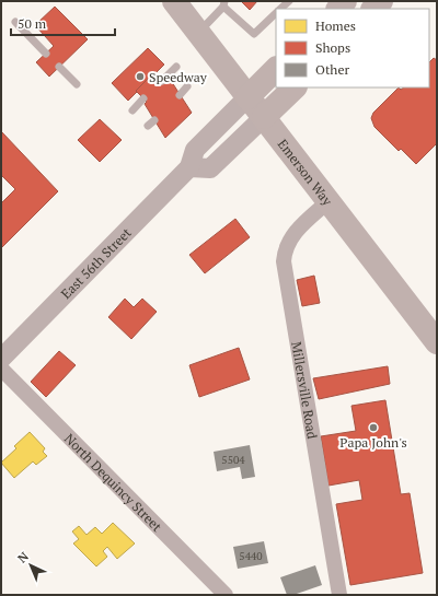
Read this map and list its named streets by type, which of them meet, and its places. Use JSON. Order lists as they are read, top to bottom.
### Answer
{
  "streets": {
    "main road": ["Emerson Way", "East 56th Street"],
    "street": ["Millersville Road", "North Dequincy Street"]
  },
  "crossings": [
    ["Emerson Way", "East 56th Street"],
    ["Emerson Way", "Millersville Road"]
  ],
  "places": ["Speedway", "Papa John's"],
  "house_numbers": ["5504", "5440"],
  "legend": ["Homes", "Shops", "Other"],
  "scale_bar": "50 m",
  "north": "top left"
}
